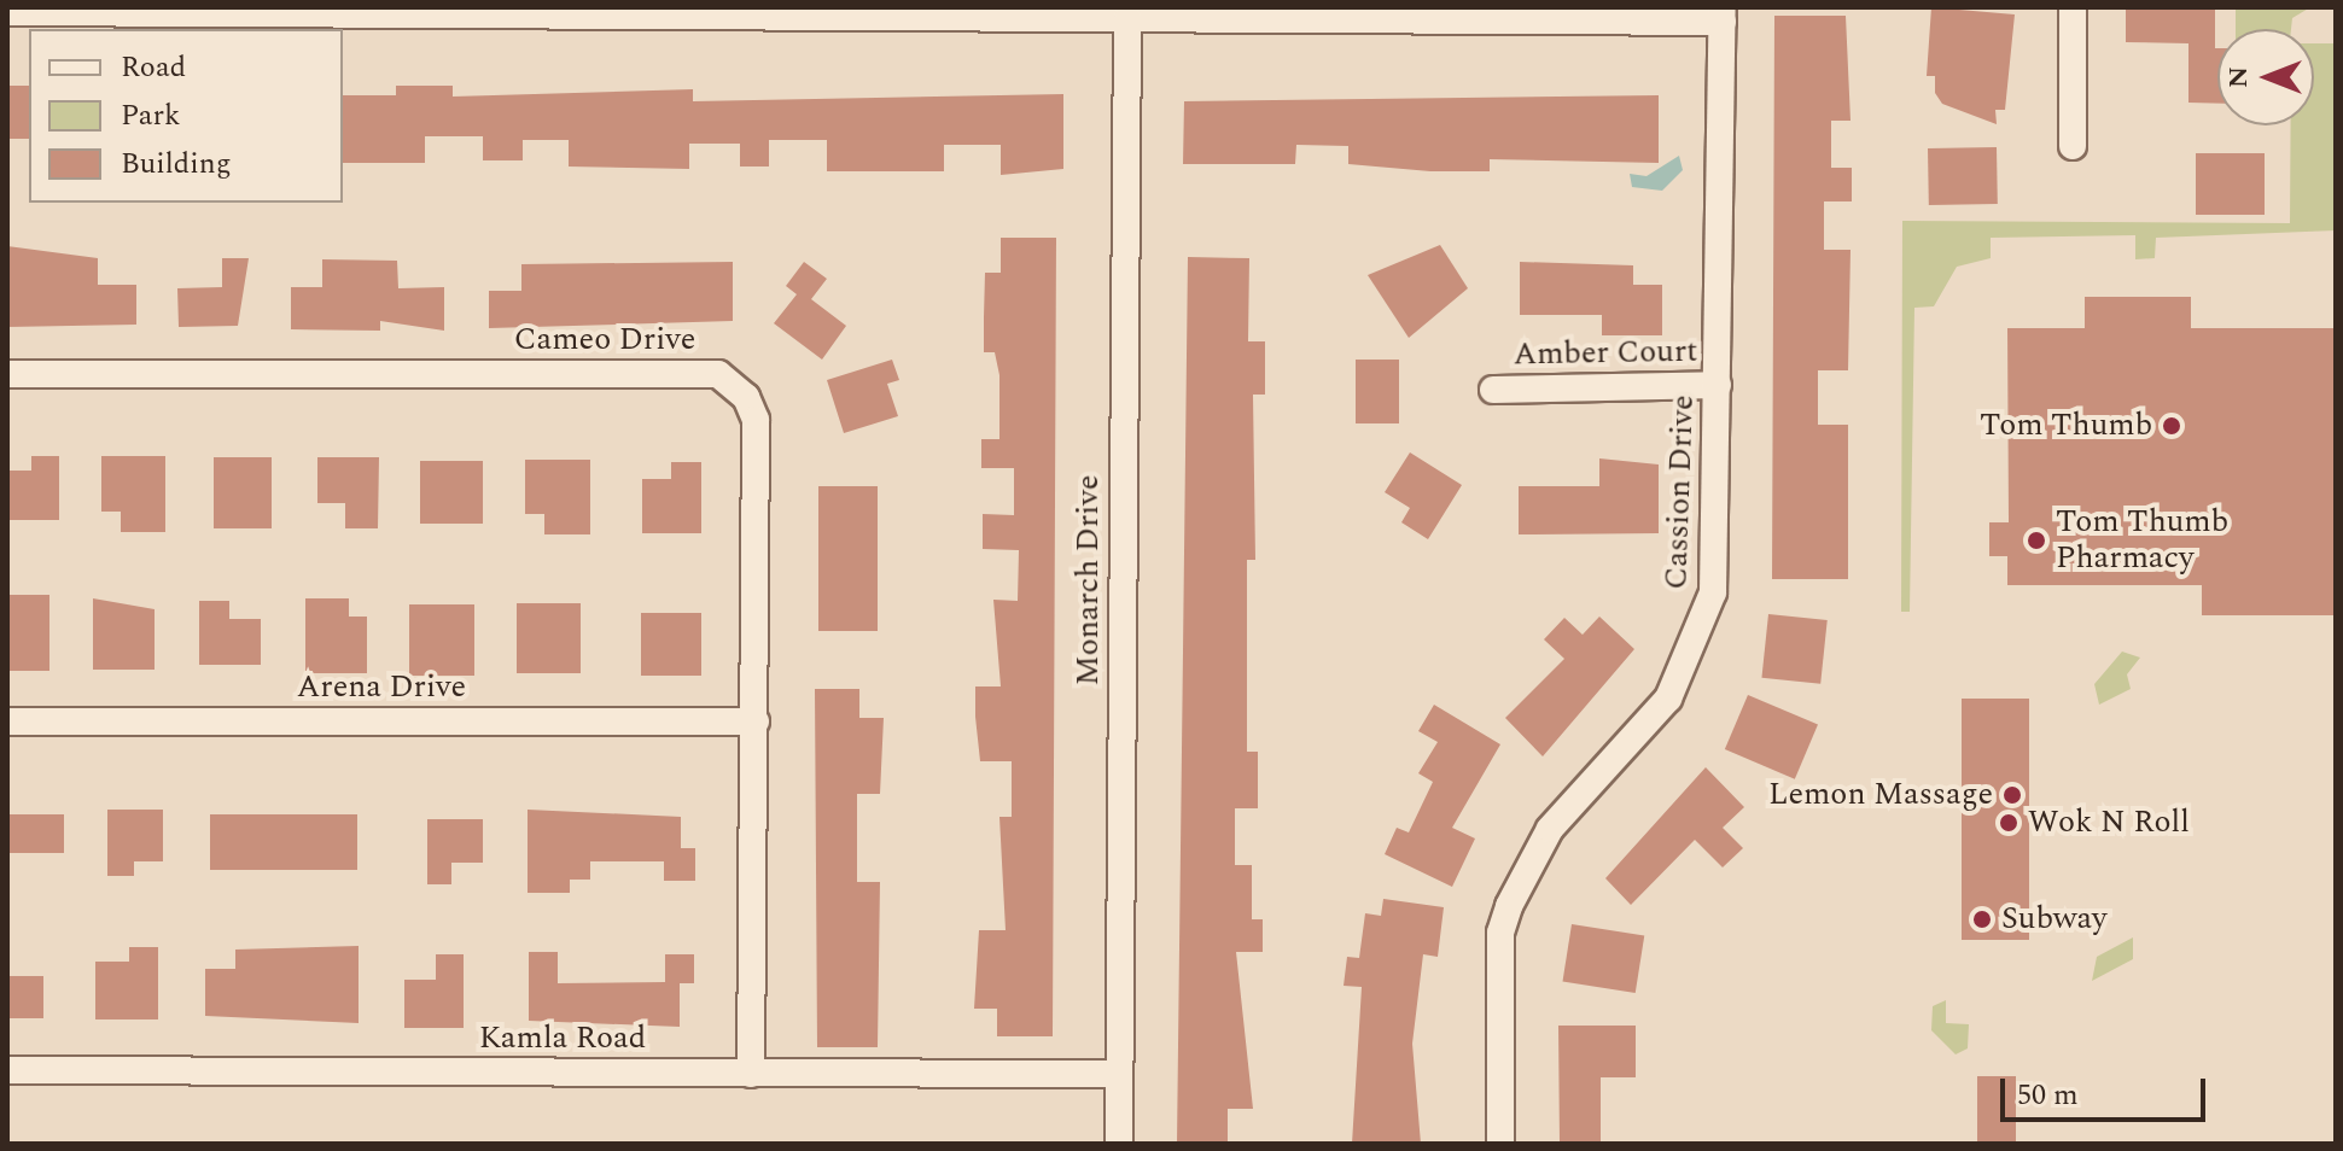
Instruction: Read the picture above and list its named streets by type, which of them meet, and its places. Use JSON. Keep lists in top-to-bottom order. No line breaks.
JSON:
{"streets":{"street":["Cameo Drive","Amber Court","Cassion Drive","Monarch Drive","Arena Drive","Kamla Road"]},"crossings":[["Cameo Drive","Arena Drive"],["Cameo Drive","Kamla Road"],["Amber Court","Cassion Drive"],["Monarch Drive","Kamla Road"]],"places":["Tom Thumb","Tom Thumb Pharmacy","Lemon Massage","Wok N Roll","Subway"],"legend":["Road","Park","Building"],"scale_bar":"50 m","north":"left"}
